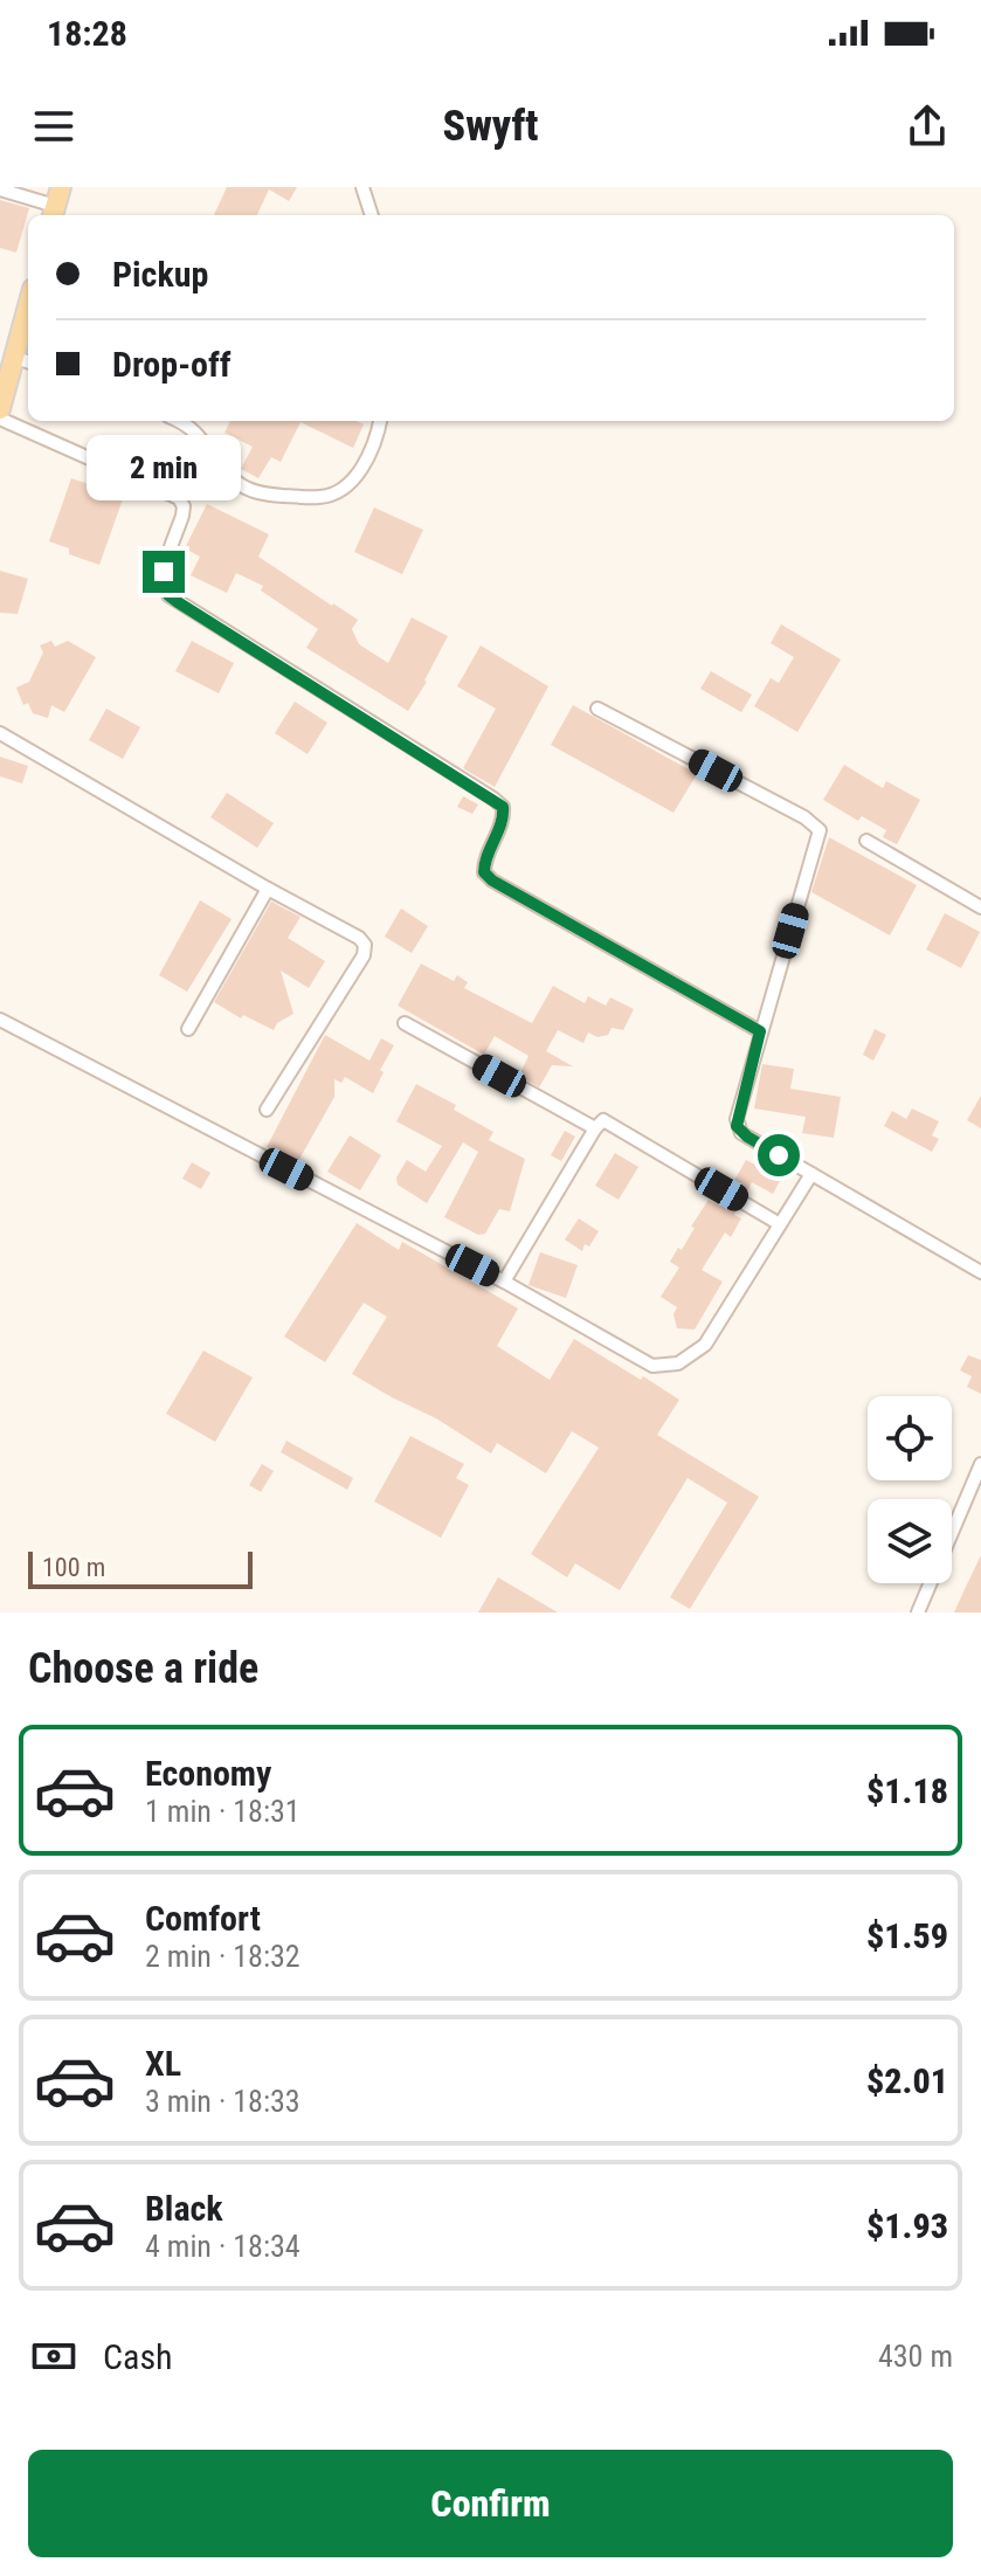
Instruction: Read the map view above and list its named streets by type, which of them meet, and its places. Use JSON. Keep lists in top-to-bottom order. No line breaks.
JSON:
{"scale_bar":"100 m","page":{"status":"18:28","header":"Swyft","banner":["Pickup","Drop-off"],"bubble":"2 min","scale":"100 m","heading":"Choose a ride","list":[{"name":"Economy","note":"1 min · 18:31","value":"$1.18"},{"name":"Comfort","note":"2 min · 18:32","value":"$1.59"},{"name":"XL","note":"3 min · 18:33","value":"$2.01"},{"name":"Black","note":"4 min · 18:34","value":"$1.93"}],"pay":["Cash","430 m"],"buttons":"Confirm"}}
